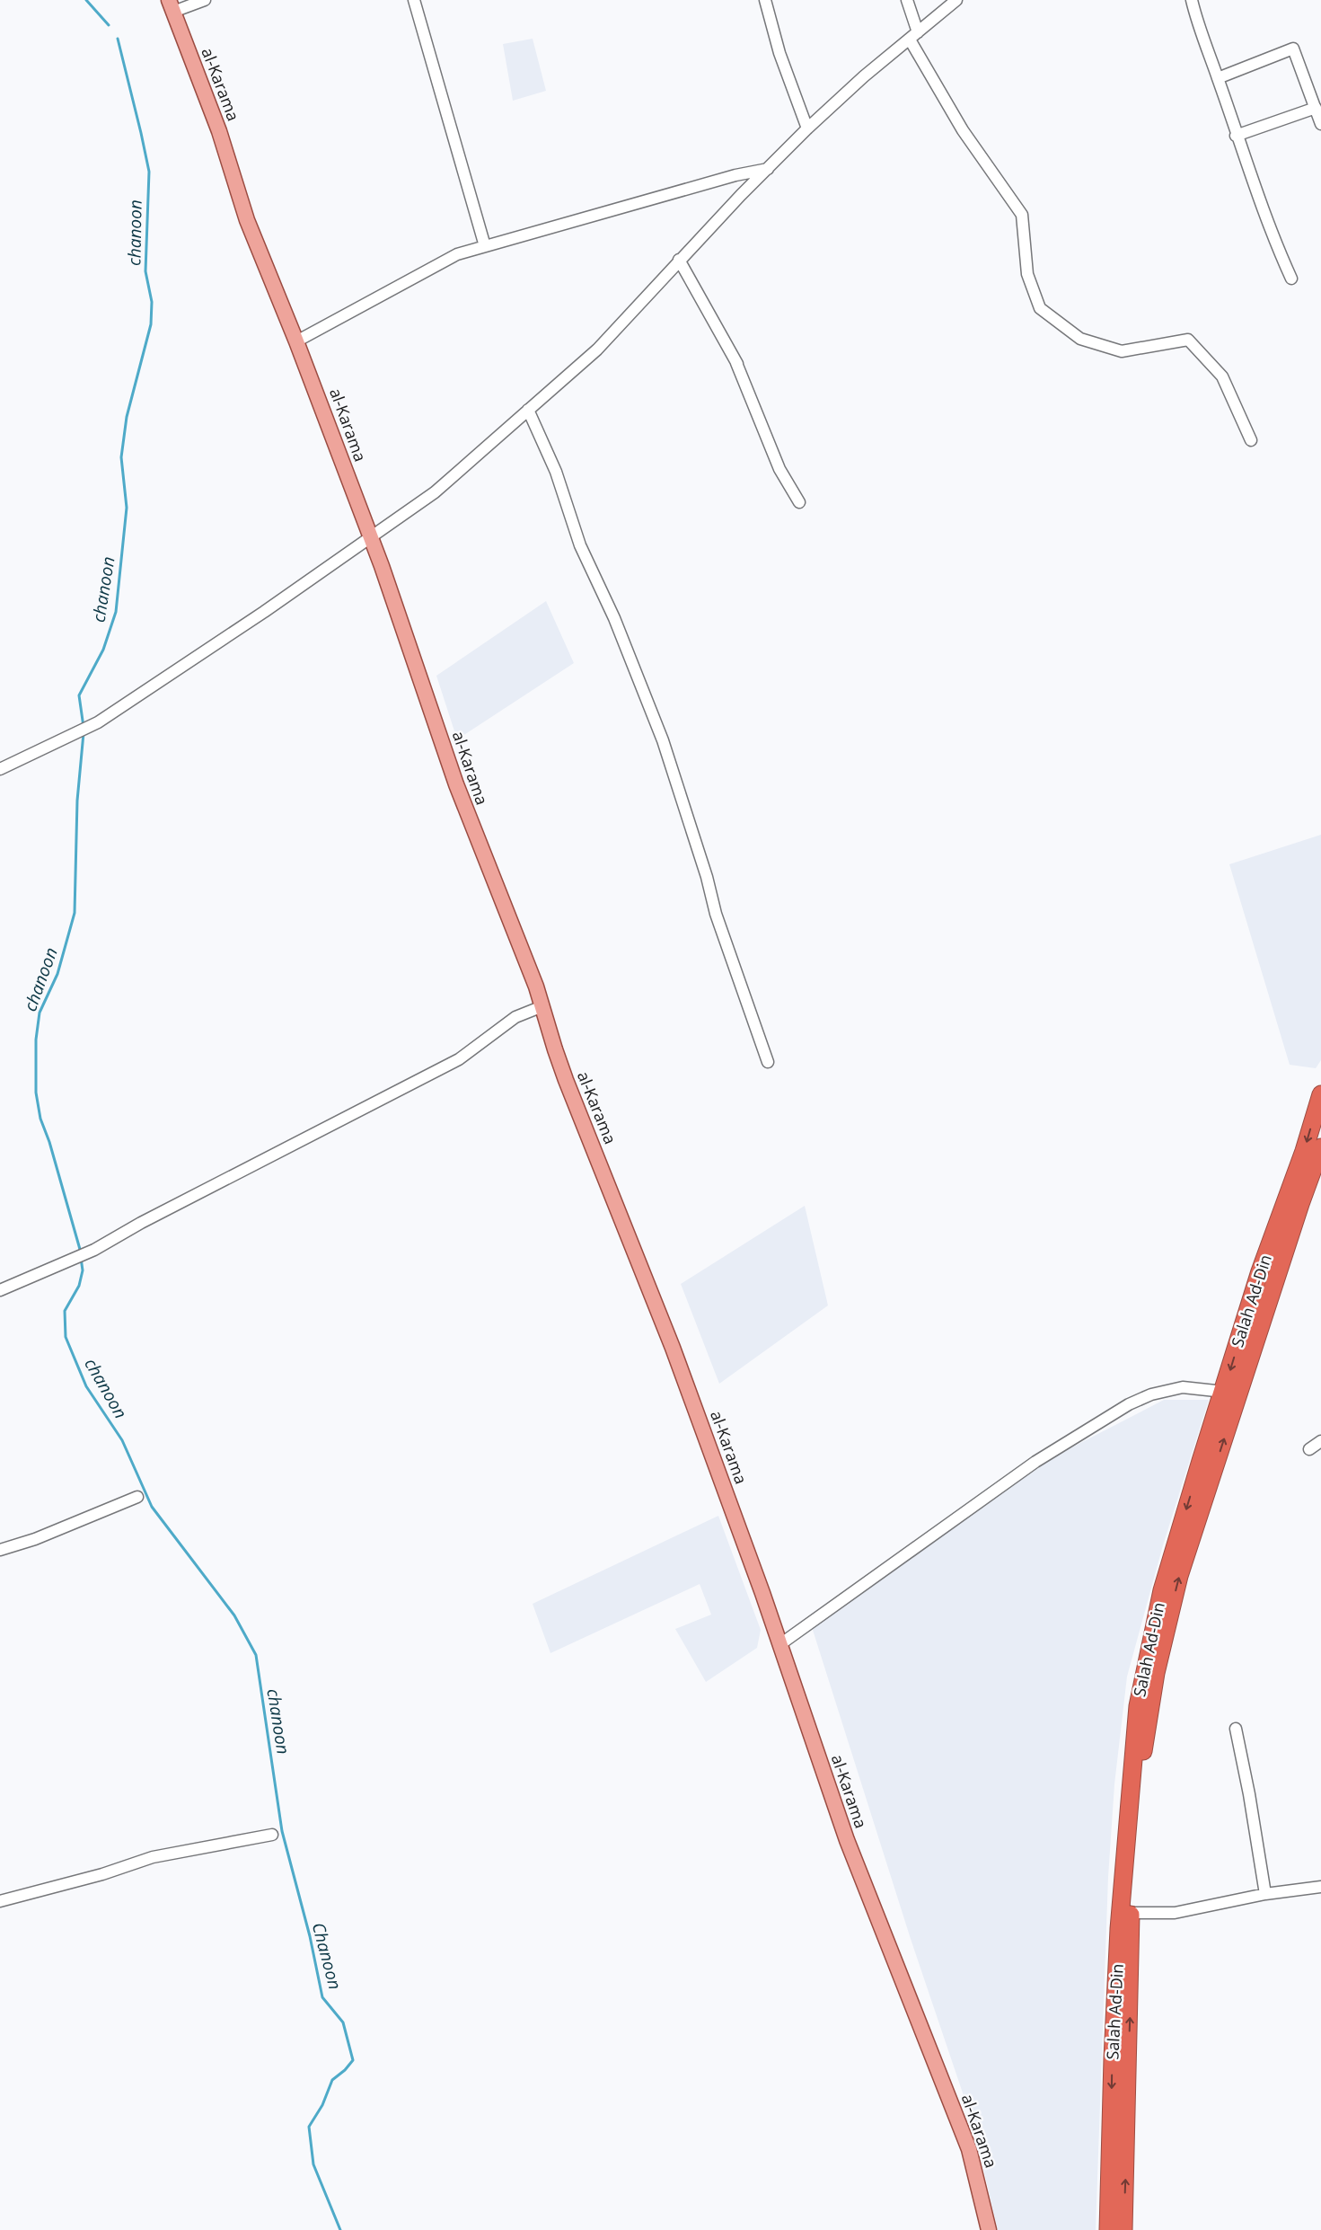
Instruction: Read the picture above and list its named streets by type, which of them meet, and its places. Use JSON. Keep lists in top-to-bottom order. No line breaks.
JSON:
{"streets":{"highway":["Salah Ad-Din"],"main road":["al-Karama"]},"water":["chanoon","Chanoon"]}
